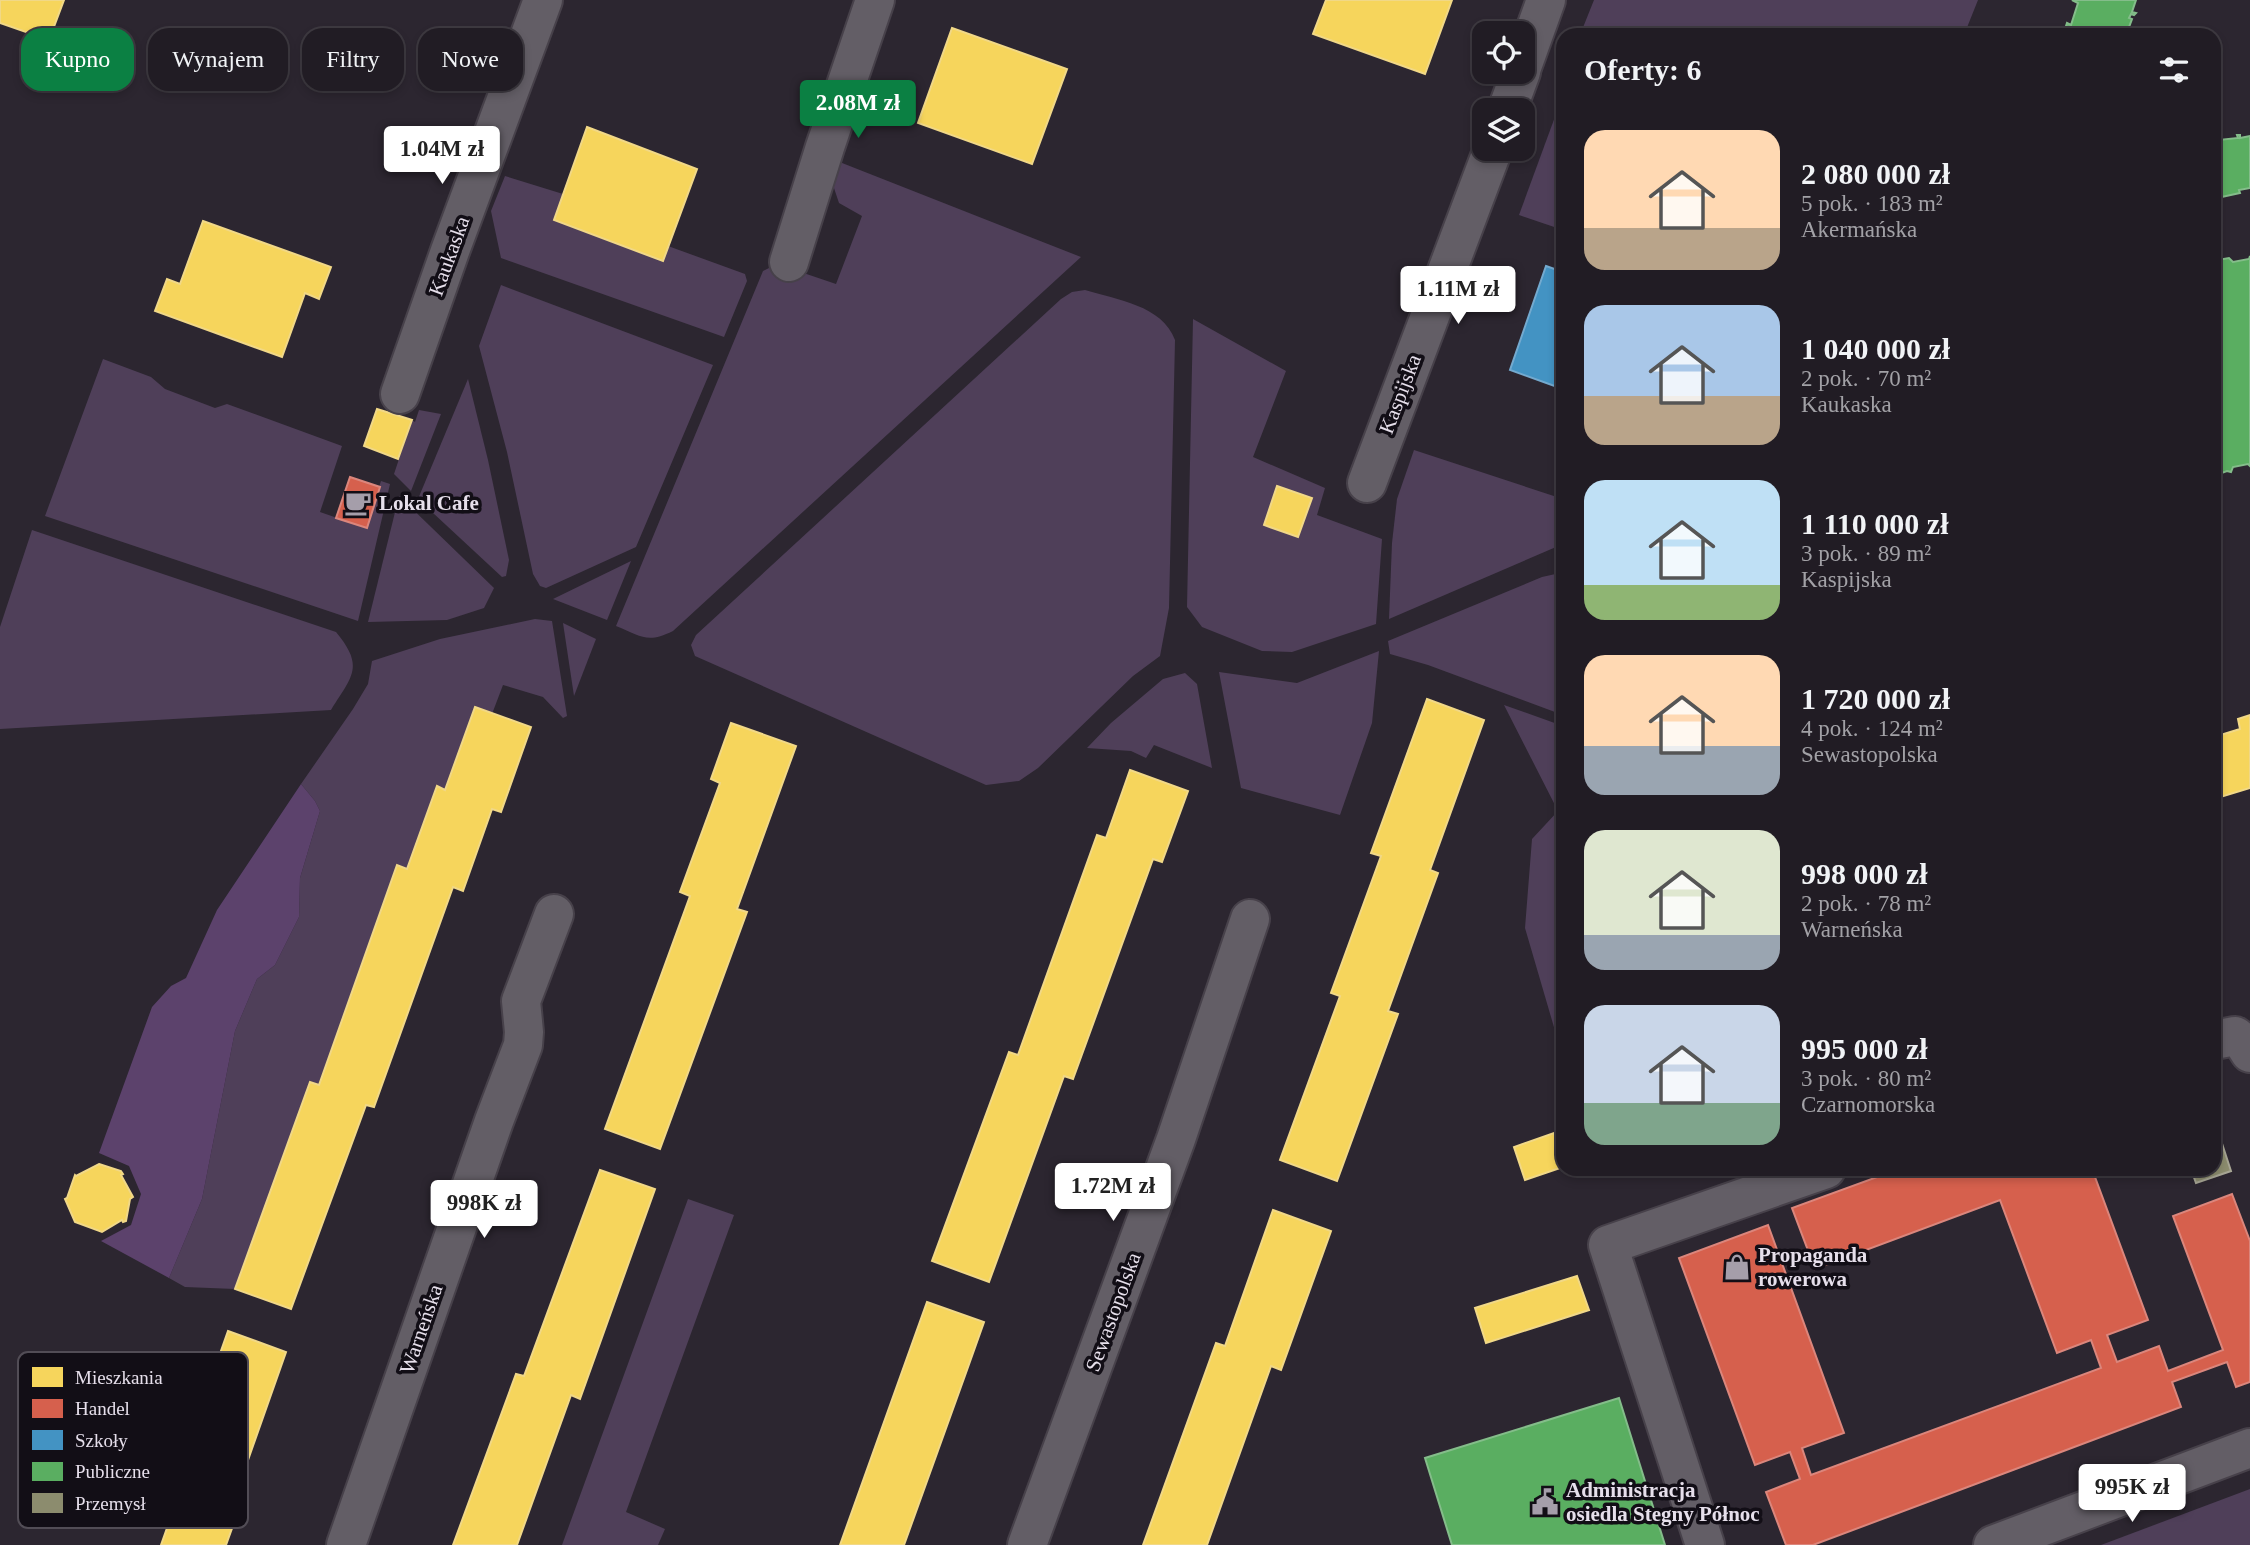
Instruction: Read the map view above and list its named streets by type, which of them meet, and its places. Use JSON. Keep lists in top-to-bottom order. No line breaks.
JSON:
{"streets":{"street":["Kaukaska","Kaspijska","Sewastopolska","Warneńska"]},"places":{"cafe":["Lokal Cafe"],"shop":["Propaganda rowerowa"],"public building":["Administracja osiedla Stegny Północ"]},"legend":["Mieszkania","Handel","Szkoły","Publiczne","Przemysł"],"page":{"chip":["Kupno","Wynajem","Filtry","Nowe"],"heading":"Oferty: 6","price":["2.08M zł","1.04M zł","1.11M zł","1.72M zł","998K zł","995K zł"],"list":[{"name":"2 080 000 zł","note":"5 pok. · 183 m² · Akermańska"},{"name":"1 040 000 zł","note":"2 pok. · 70 m² · Kaukaska"},{"name":"1 110 000 zł","note":"3 pok. · 89 m² · Kaspijska"},{"name":"1 720 000 zł","note":"4 pok. · 124 m² · Sewastopolska"},{"name":"998 000 zł","note":"2 pok. · 78 m² · Warneńska"},{"name":"995 000 zł","note":"3 pok. · 80 m² · Czarnomorska"}]}}
